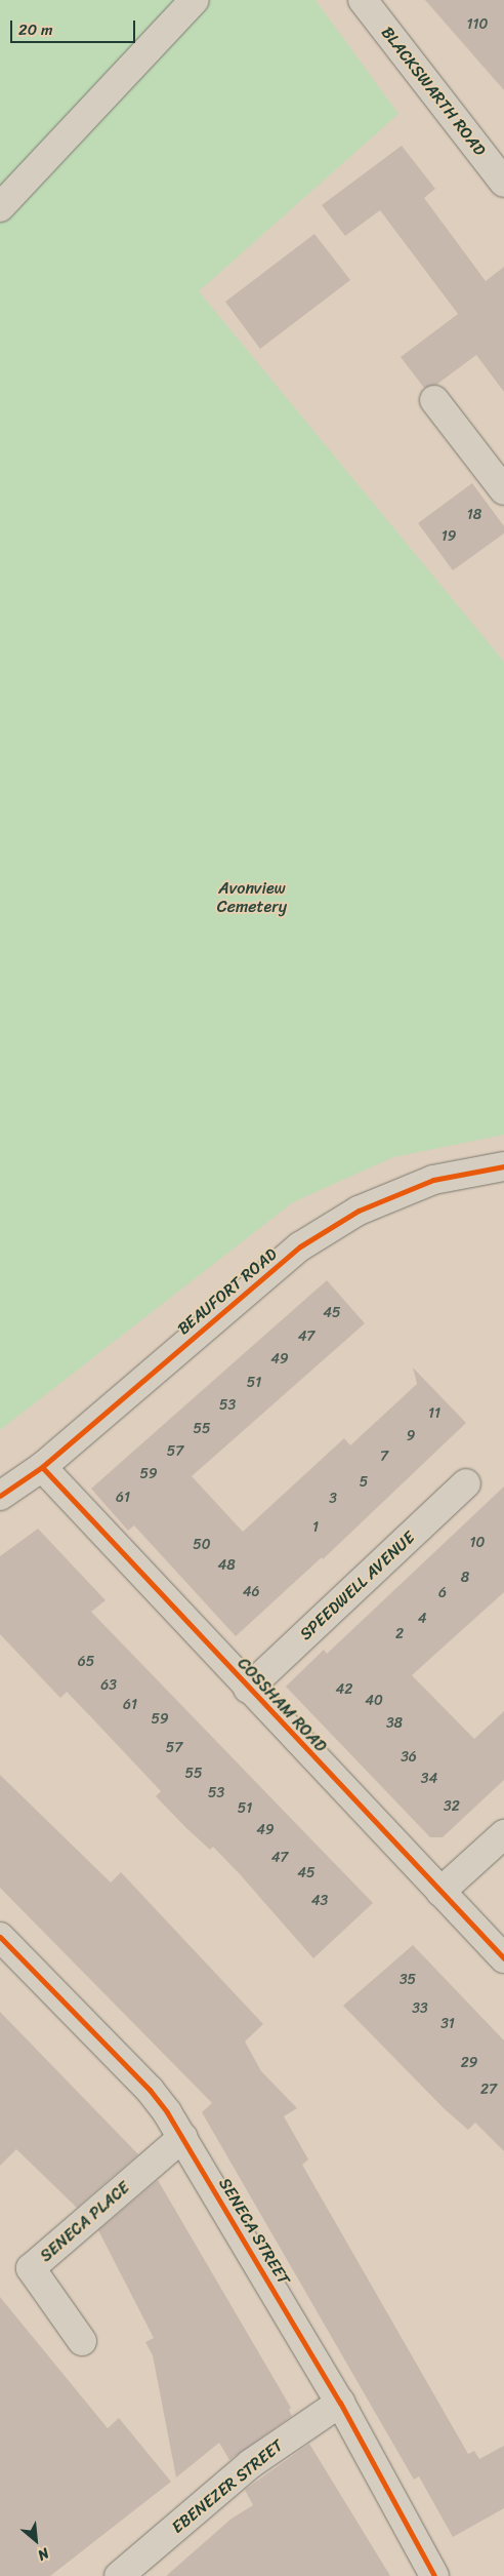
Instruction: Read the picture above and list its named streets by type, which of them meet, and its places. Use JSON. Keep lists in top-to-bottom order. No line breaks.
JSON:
{"streets":{"street":["BLACKSWARTH ROAD","BEAUFORT ROAD","SPEEDWELL AVENUE","COSSHAM ROAD","SENECA PLACE","SENECA STREET","EBENEZER STREET"]},"crossings":[["BEAUFORT ROAD","COSSHAM ROAD"],["SPEEDWELL AVENUE","COSSHAM ROAD"],["SENECA PLACE","SENECA STREET"],["SENECA STREET","EBENEZER STREET"]],"parks":["Avonview Cemetery"],"house_numbers":["110","18","19","45","47","49","51","53","11","55","9","57","7","59","5","61","3","1","10","50","48","8","46","6","4","2","65","63","42","40","61","59","38","57","36","55","34","53","32","51","49","47","45","43","35","33","31","29","27"],"scale_bar":"20 m","north":"bottom right"}
